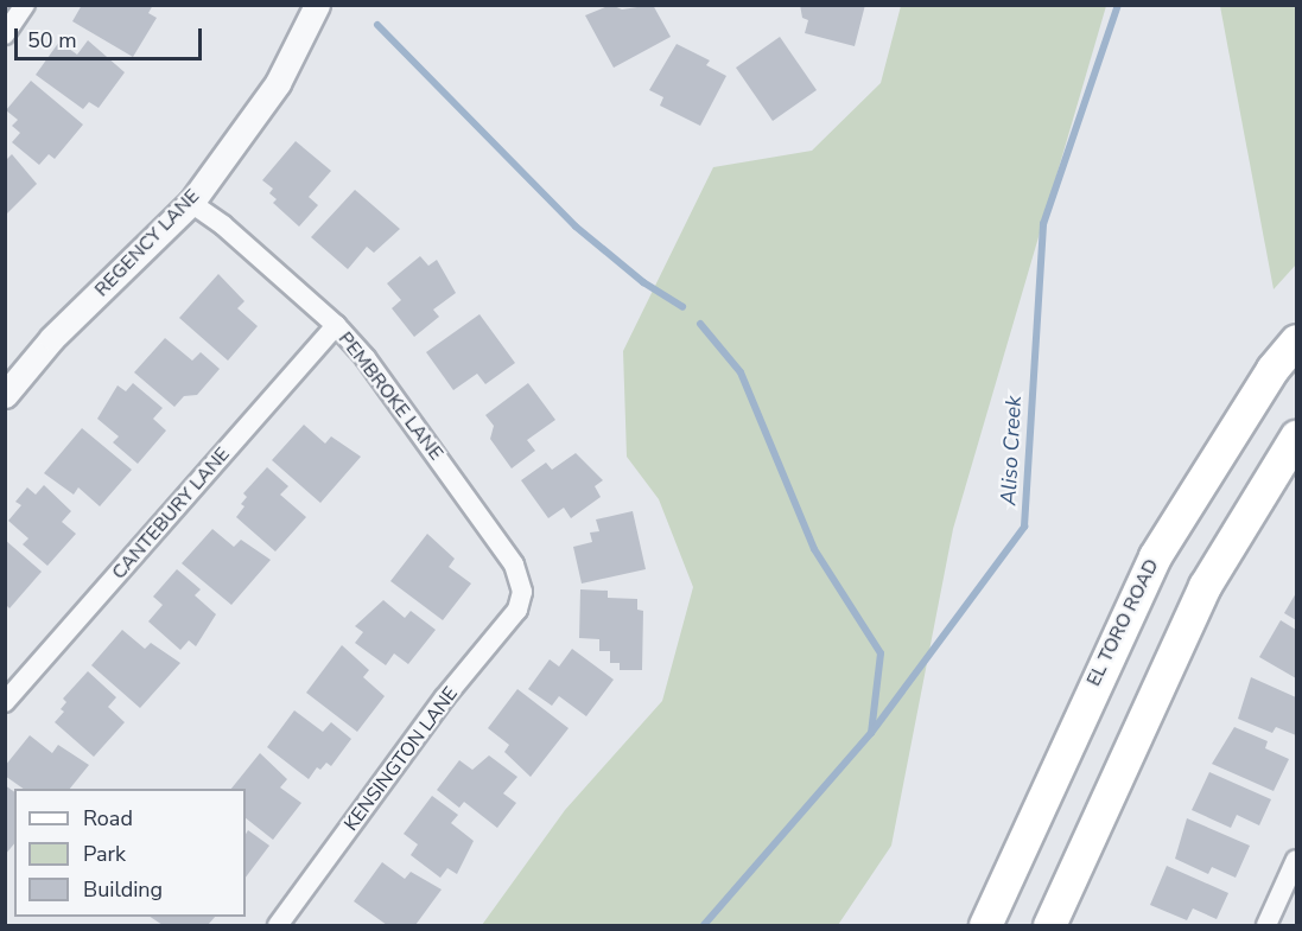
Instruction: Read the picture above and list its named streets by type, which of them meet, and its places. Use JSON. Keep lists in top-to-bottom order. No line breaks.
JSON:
{"streets":{"main road":["EL TORO ROAD"],"street":["REGENCY LANE","PEMBROKE LANE","CANTEBURY LANE","KENSINGTON LANE"]},"crossings":[["REGENCY LANE","PEMBROKE LANE"],["PEMBROKE LANE","CANTEBURY LANE"],["PEMBROKE LANE","KENSINGTON LANE"]],"water":["Aliso Creek"],"legend":["Road","Park","Building"],"scale_bar":"50 m"}
